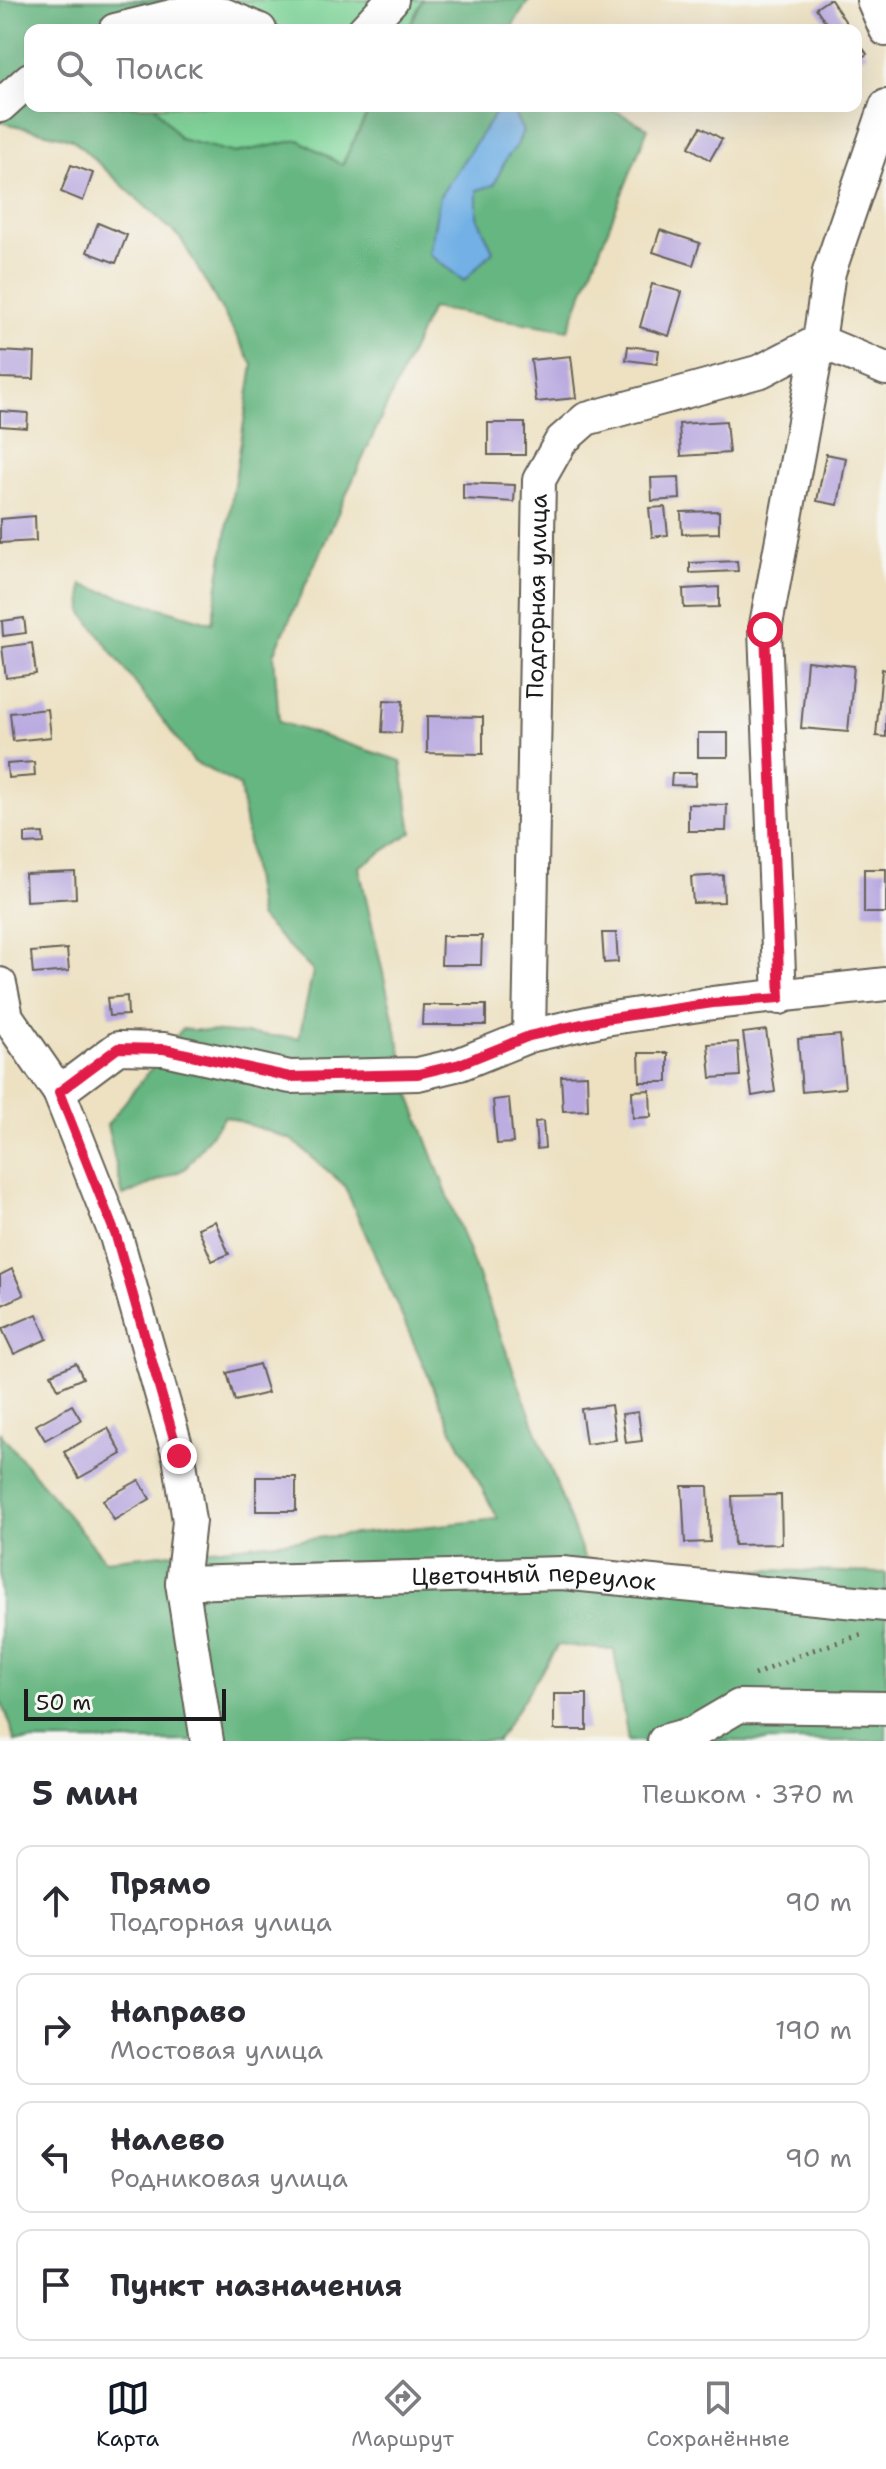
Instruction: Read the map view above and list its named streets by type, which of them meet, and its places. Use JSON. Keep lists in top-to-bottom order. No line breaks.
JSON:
{"streets":{"street":["Подгорная улица","Цветочный переулок"]},"scale_bar":"50 m","page":{"search":"Поиск","scale":"50 m","heading":["5 мин","Пешком · 370 m"],"list":[["Прямо","Подгорная улица","90 m"],["Направо","Мостовая улица","190 m"],["Налево","Родниковая улица","90 m"],"Пункт назначения"],"nav":["Карта","Маршрут","Сохранённые"]}}
